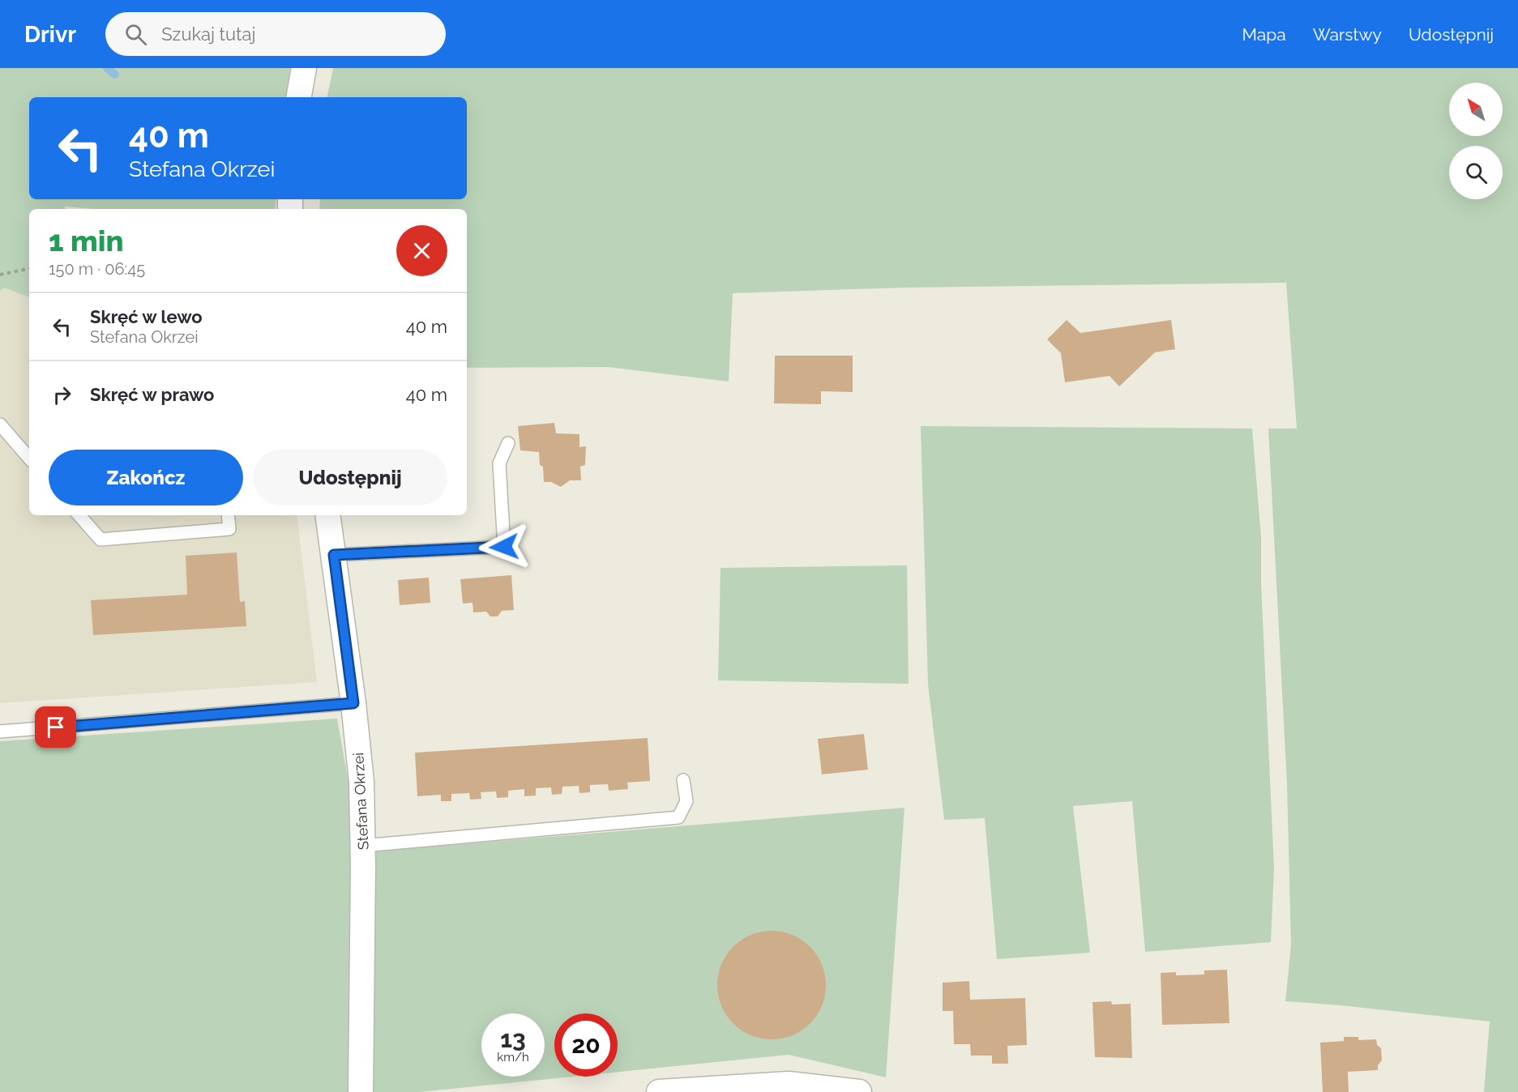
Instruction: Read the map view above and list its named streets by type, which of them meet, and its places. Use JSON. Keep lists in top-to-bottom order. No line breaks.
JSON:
{"streets":{"street":["Stefana Okrzei"]},"north":"top left","page":{"header":"Drivr","search":"Szukaj tutaj","nav":["Mapa","Warstwy","Udostępnij"],"turn":["40 m","Stefana Okrzei"],"heading":["1 min","150 m · 06:45"],"list":[{"name":"Skręć w lewo","note":"Stefana Okrzei","value":"40 m"},{"name":"Skręć w prawo","value":"40 m"}],"buttons":["Zakończ","Udostępnij"],"speed":"13 km/h","limit":"20"}}
